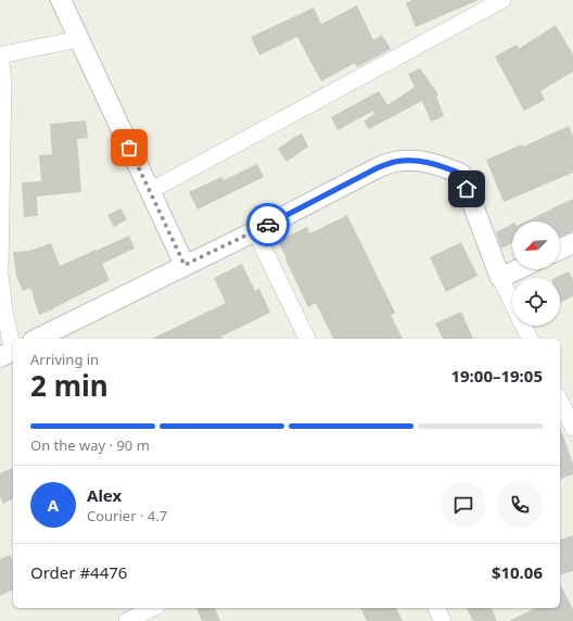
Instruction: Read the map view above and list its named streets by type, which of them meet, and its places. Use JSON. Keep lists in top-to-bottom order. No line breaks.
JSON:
{"north":"bottom left","page":{"heading":["2 min","Arriving in","19:00–19:05"],"panel":["Alex","Courier · 4.7","Order #4476","$10.06"],"bar":"On the way · 90 m","round":"A"}}
